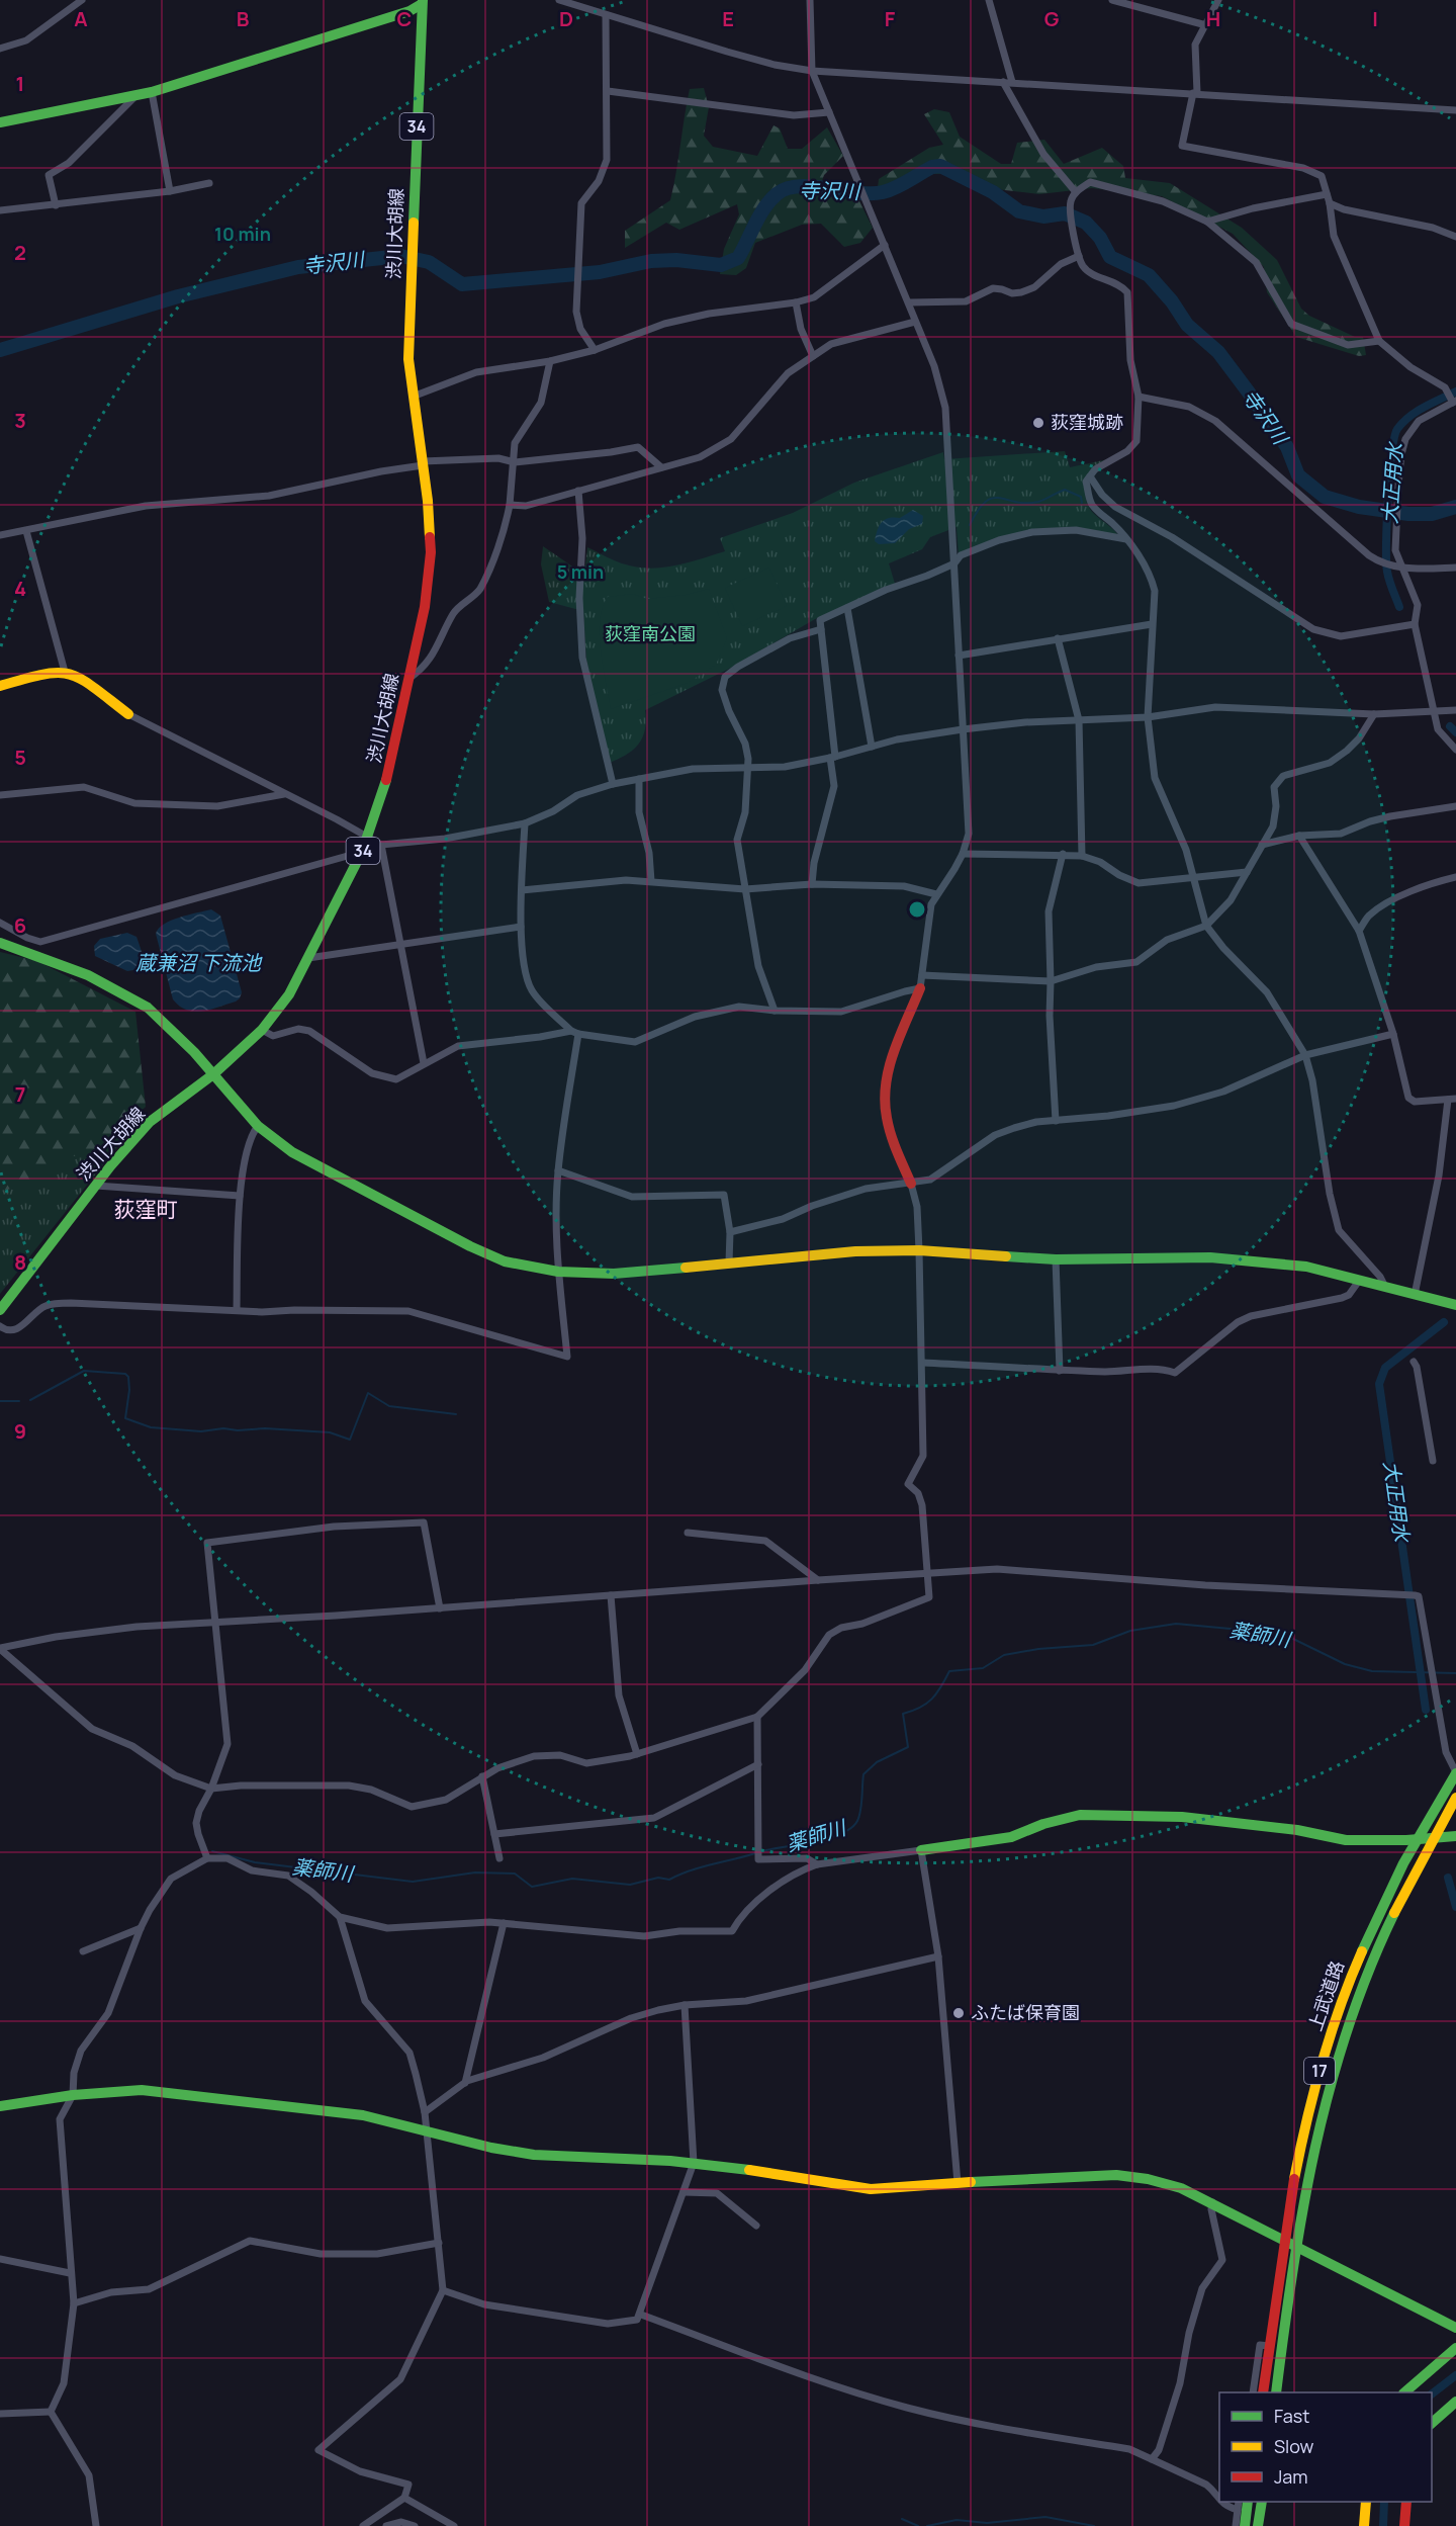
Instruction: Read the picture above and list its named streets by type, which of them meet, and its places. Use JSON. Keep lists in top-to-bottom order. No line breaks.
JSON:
{"streets":{"main road":["34","渋川大胡線","上武道路","17"]},"districts":["荻窪町"],"water":["寺沢川","大正用水","蔵兼沼 下流池","薬師川"],"parks":["荻窪南公園"],"places":["荻窪城跡","ふたば保育園"],"legend":["Fast","Slow","Jam"],"grid":{"columns":["A","B","C","D","E","F","G","H","I"],"rows":["1","2","3","4","5","6","7","8","9"]},"rings":["10 min","5 min"]}
